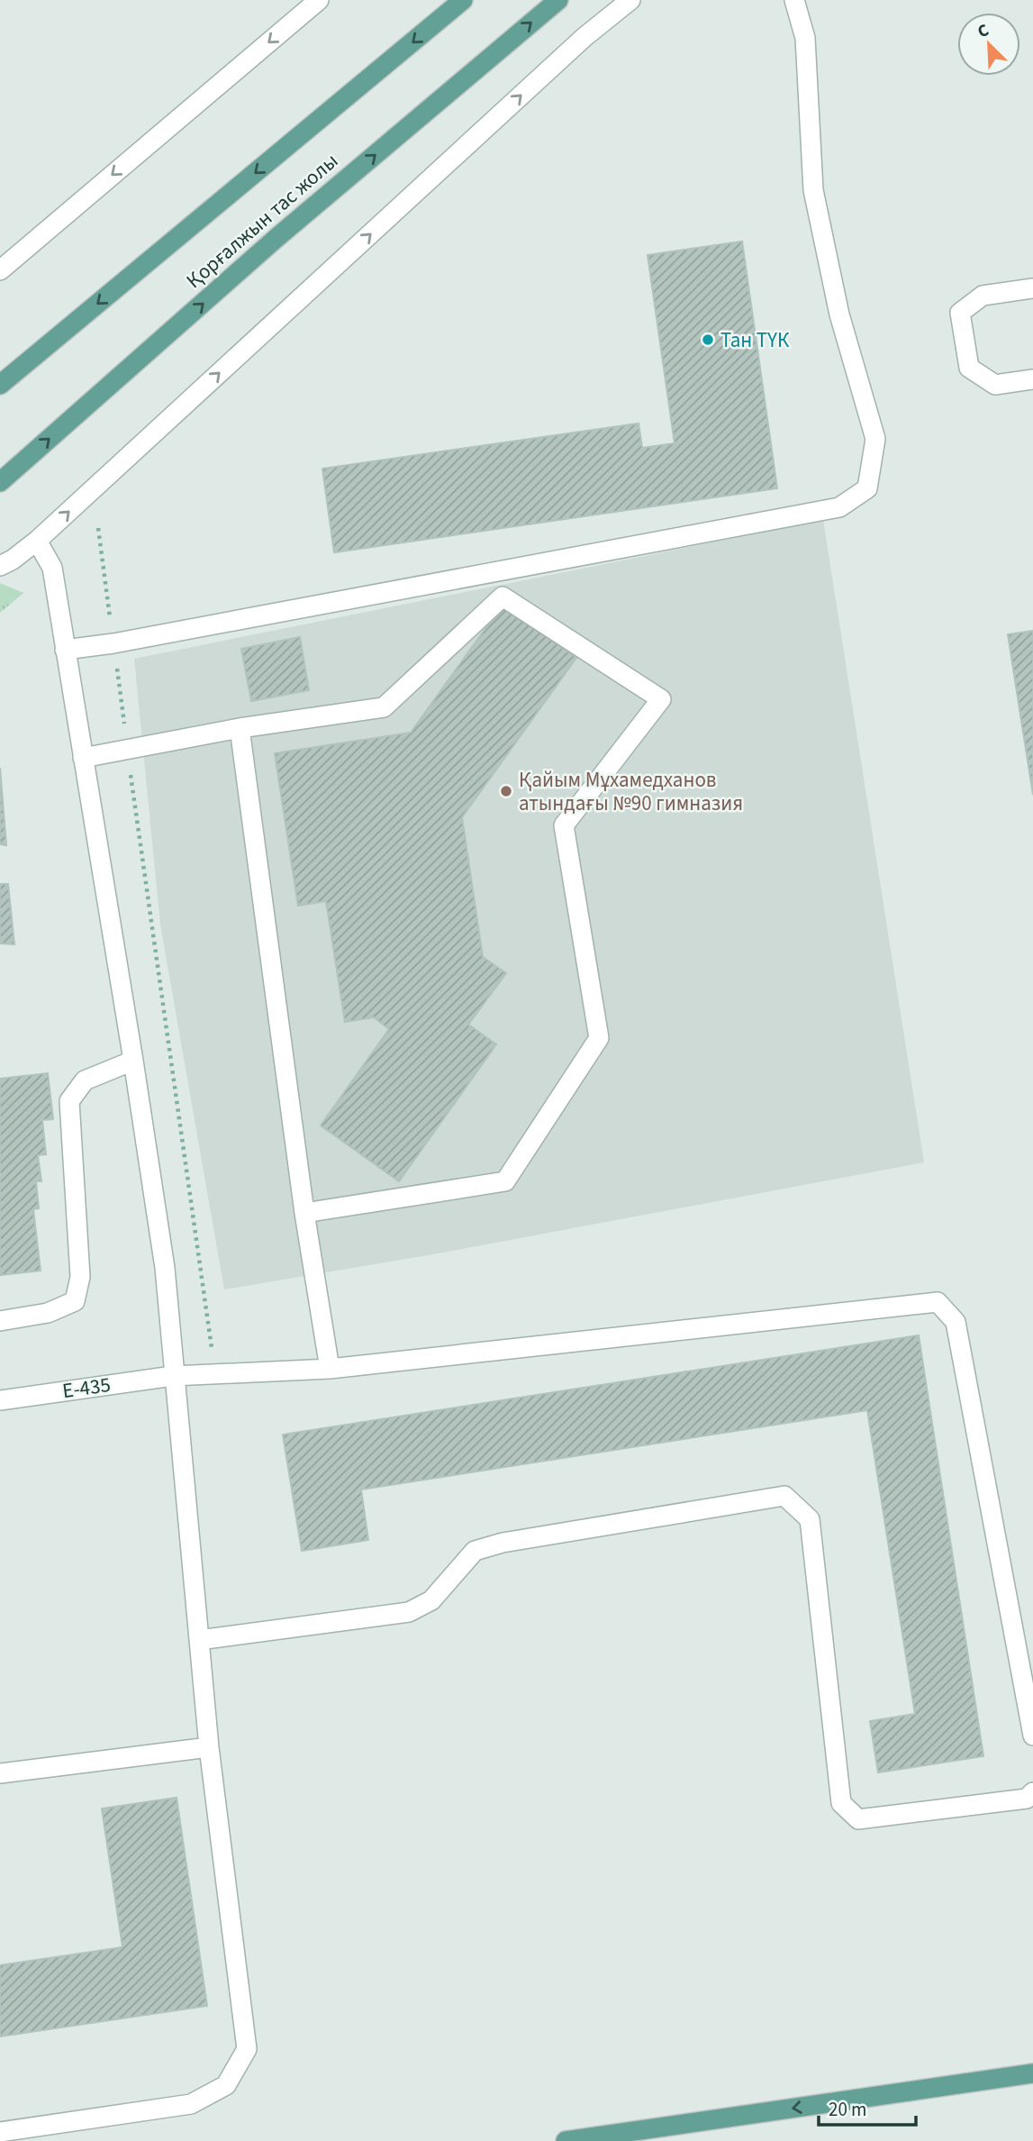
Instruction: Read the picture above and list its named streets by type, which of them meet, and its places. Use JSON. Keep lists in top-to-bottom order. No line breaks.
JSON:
{"streets":{"main road":["Қорғалжын тас жолы"],"street":["Е-435"]},"places":["Тан ТҮК","Қайым Мұхамедханов атындағы №90 гимназия"],"scale_bar":"20 m","north":"top left"}
